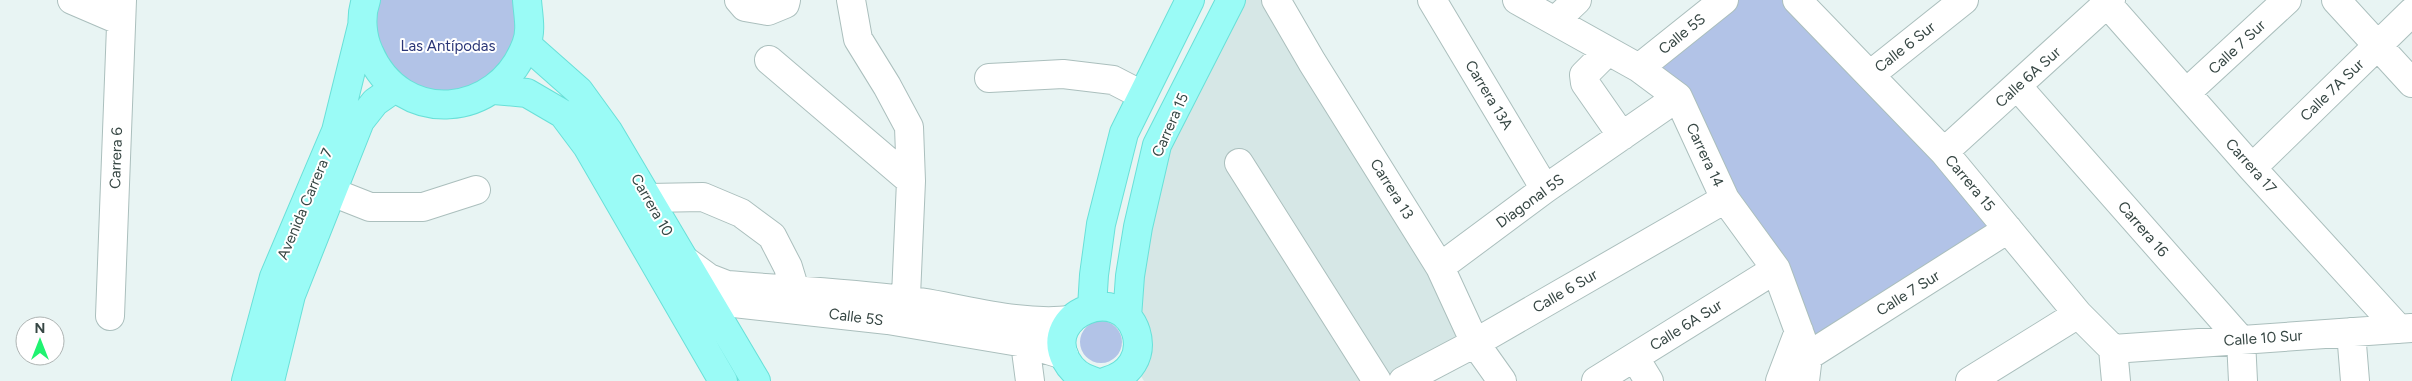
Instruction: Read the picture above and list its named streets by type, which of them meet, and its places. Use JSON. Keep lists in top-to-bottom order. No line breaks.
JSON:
{"streets":{"main road":["Carrera 15","Avenida Carrera 7","Carrera 10"],"street":["Calle 5S","Calle 6 Sur","Calle 7 Sur","Calle 6A Sur","Calle 7A Sur","Carrera 13A","Carrera 14","Carrera 6","Carrera 17","Carrera 13","Diagonal 5S","Carrera 16","Calle 10 Sur"]},"crossings":[["Calle 5S","Carrera 14"],["Calle 5S","Carrera 10"],["Calle 6 Sur","Carrera 15"],["Calle 6 Sur","Carrera 14"],["Calle 6 Sur","Carrera 13"],["Calle 7 Sur","Carrera 15"],["Calle 7 Sur","Carrera 14"],["Calle 7 Sur","Carrera 17"],["Calle 6A Sur","Carrera 15"],["Calle 6A Sur","Carrera 14"],["Calle 6A Sur","Carrera 17"],["Calle 6A Sur","Carrera 16"],["Calle 7A Sur","Carrera 17"],["Carrera 13A","Diagonal 5S"],["Carrera 15","Calle 10 Sur"],["Carrera 14","Diagonal 5S"],["Carrera 17","Calle 10 Sur"],["Carrera 13","Diagonal 5S"],["Carrera 16","Calle 10 Sur"]],"parks":["Las Antípodas"],"north":"top"}
